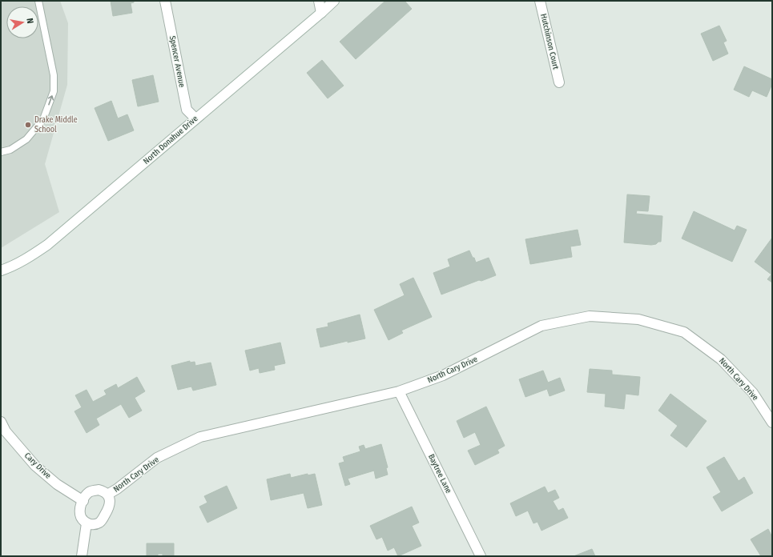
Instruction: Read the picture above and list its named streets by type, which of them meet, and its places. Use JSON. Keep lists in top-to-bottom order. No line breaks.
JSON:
{"streets":{"street":["Hutchinson Court","Spencer Avenue","North Donahue Drive","North Cary Drive","Cary Drive","Baytree Lane"]},"crossings":[["Spencer Avenue","North Donahue Drive"],["North Cary Drive","Cary Drive"],["North Cary Drive","Baytree Lane"]],"places":["Drake Middle School"],"north":"right"}
